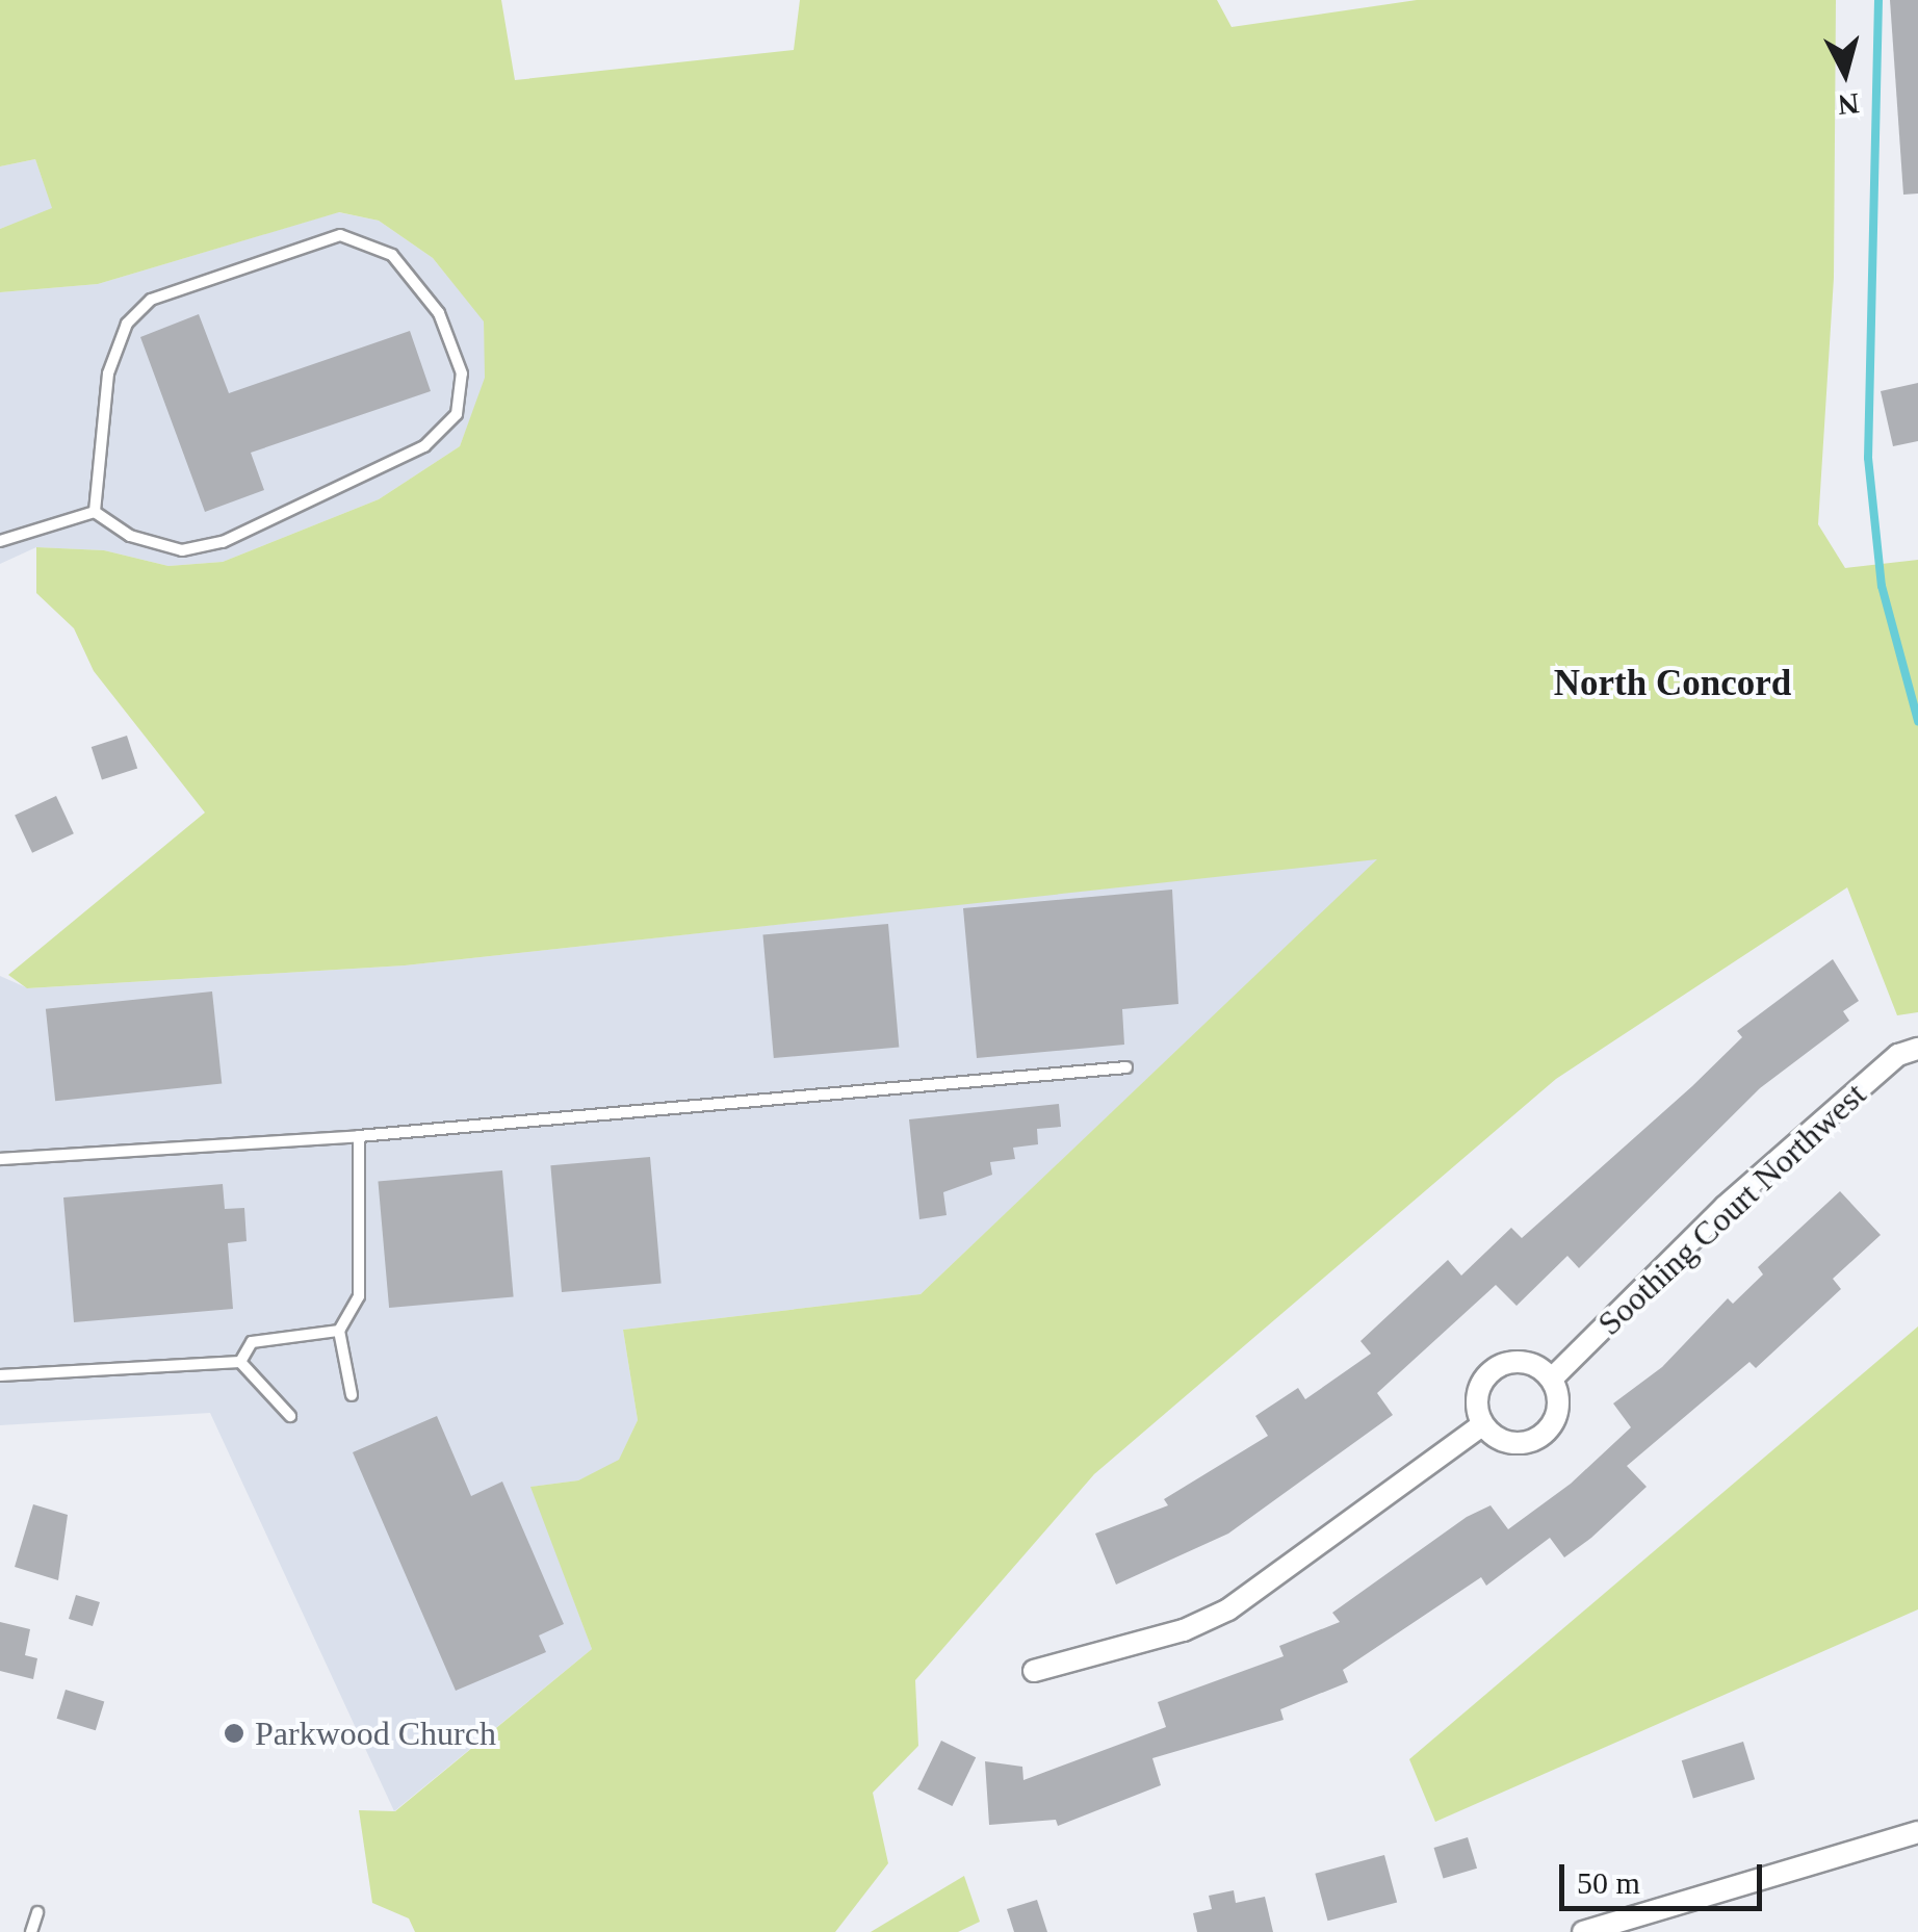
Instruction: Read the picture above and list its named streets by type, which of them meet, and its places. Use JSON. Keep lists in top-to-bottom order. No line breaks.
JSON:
{"streets":{"street":["Soothing Court Northwest"]},"districts":["North Concord"],"places":["Parkwood Church"],"scale_bar":"50 m","north":"bottom"}
